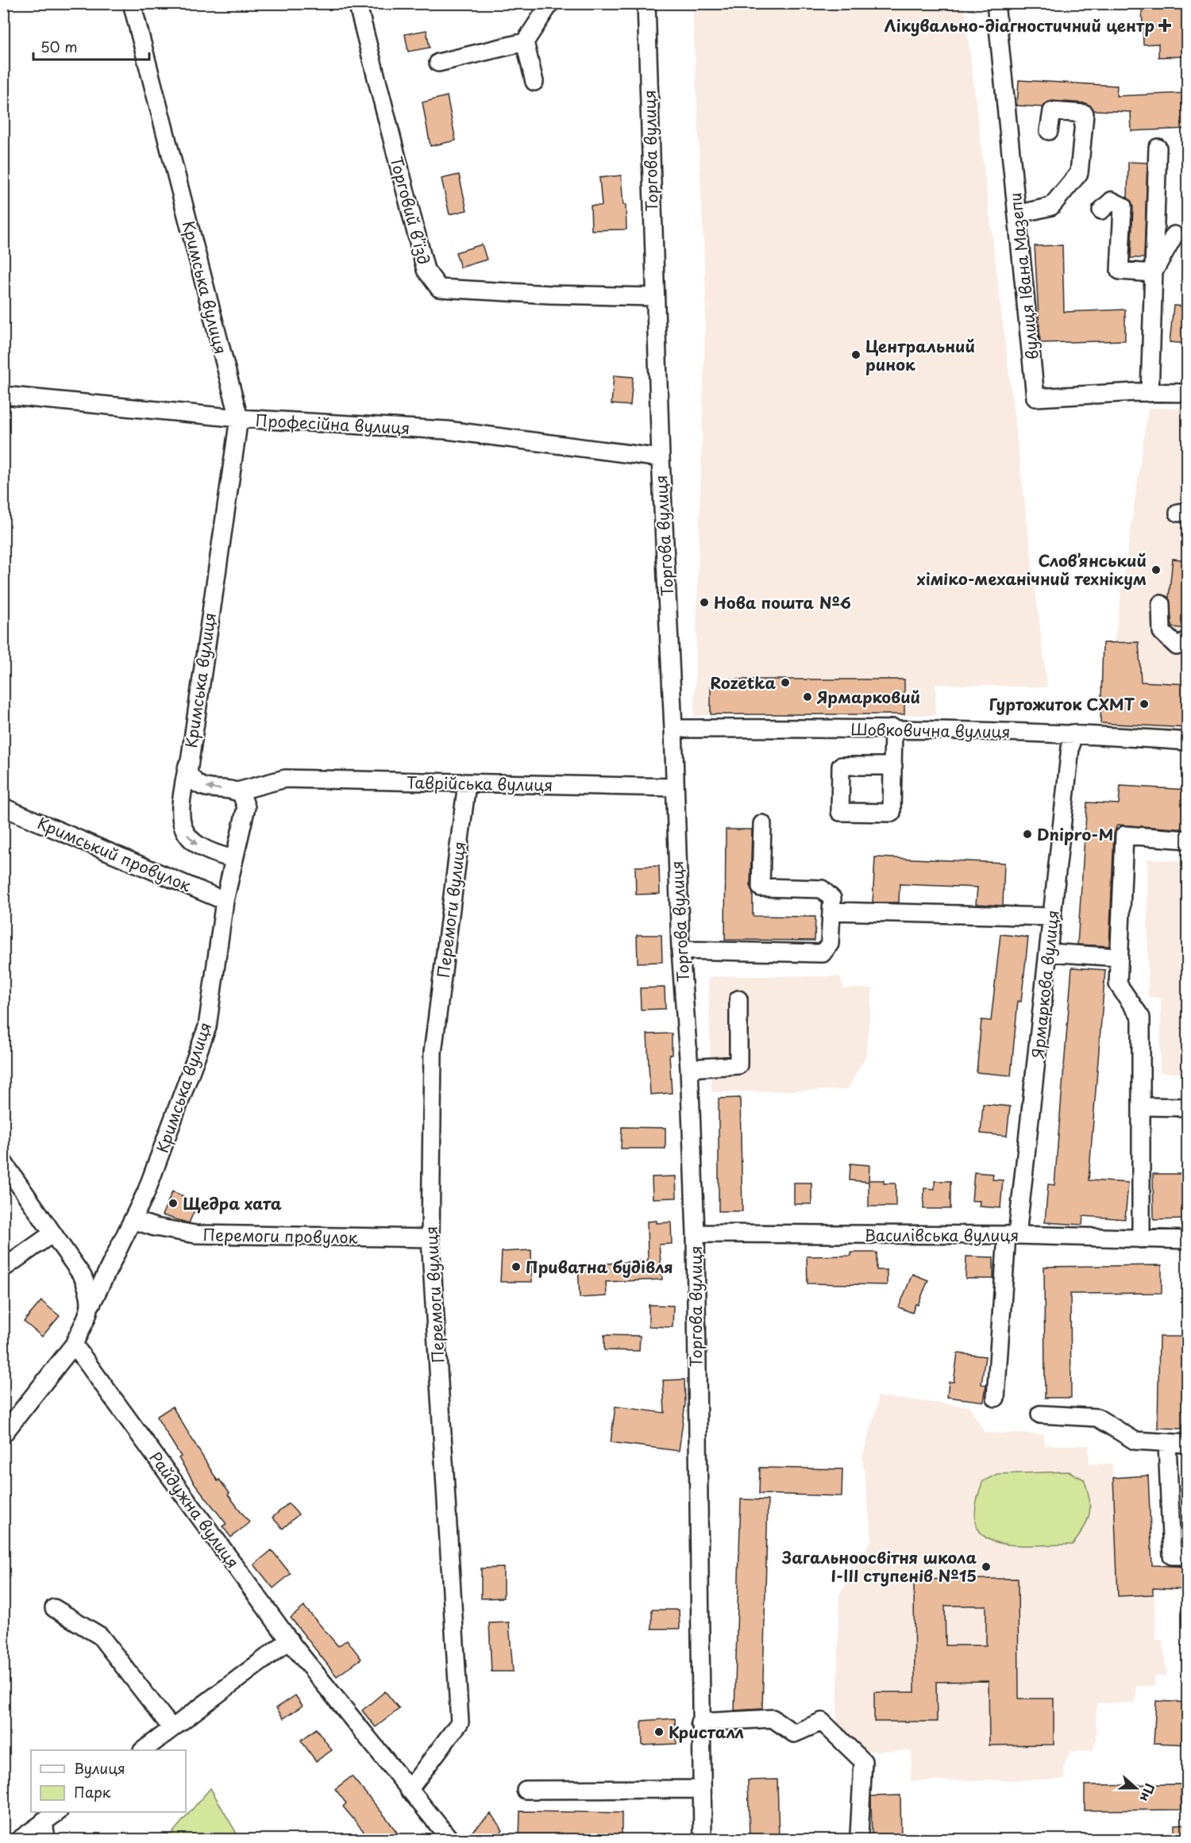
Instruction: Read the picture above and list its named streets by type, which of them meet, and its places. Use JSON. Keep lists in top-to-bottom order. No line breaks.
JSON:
{"streets":{"street":["Торгова вулиця","Торговий в’їзд","вулиця Івана Мазепи","Кримська вулиця","Професійна вулиця","Шовковична вулиця","Таврійська вулиця","Кримський провулок","Перемоги вулиця","Ярмаркова вулиця","Василівська вулиця","Перемоги провулок","Райдужна вулиця"]},"crossings":[["Торгова вулиця","Торговий в’їзд"],["Торгова вулиця","Професійна вулиця"],["Торгова вулиця","Шовковична вулиця"],["Торгова вулиця","Таврійська вулиця"],["Торгова вулиця","Василівська вулиця"],["Кримська вулиця","Професійна вулиця"],["Кримська вулиця","Таврійська вулиця"],["Кримська вулиця","Кримський провулок"],["Кримська вулиця","Перемоги провулок"],["Шовковична вулиця","Ярмаркова вулиця"],["Таврійська вулиця","Перемоги вулиця"],["Перемоги вулиця","Перемоги провулок"],["Перемоги вулиця","Райдужна вулиця"],["Ярмаркова вулиця","Василівська вулиця"]],"places":{"health":["Лікувально-діагностичний центр"],"other":["Центральний ринок","Слов’янський хіміко-механічний технікум","Нова пошта №6","Rozetka","Ярмарковий","Гуртожиток СХМТ","Dnipro-M","Щедра хата","Приватна будівля","Загальноосвітня школа І-ІІІ ступенів №15","Кристалл"]},"legend":["Вулиця","Парк"],"scale_bar":"50 m","north":"right"}
